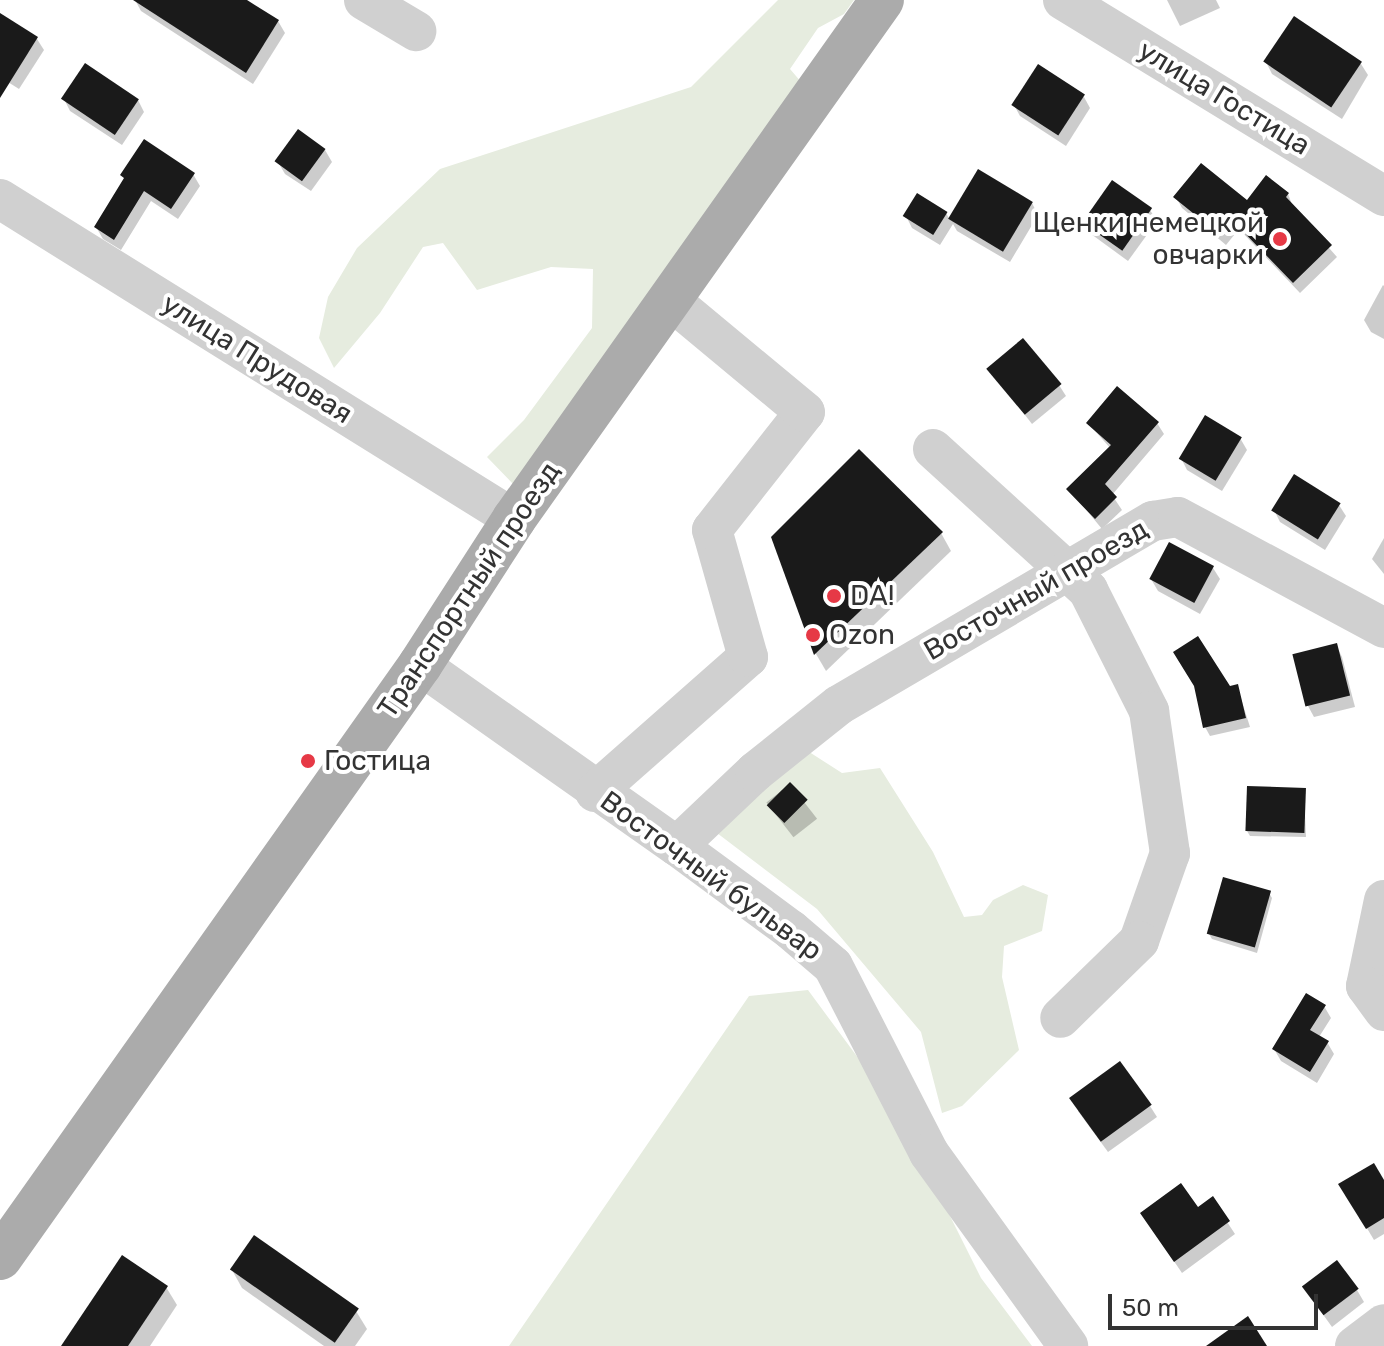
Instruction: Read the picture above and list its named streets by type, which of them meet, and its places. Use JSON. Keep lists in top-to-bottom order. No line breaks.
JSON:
{"streets":{"main road":["Транспортный проезд"],"street":["улица Гостица","улица Прудовая","Восточный проезд","Восточный бульвар"]},"crossings":[["улица Прудовая","Транспортный проезд"],["Транспортный проезд","Восточный бульвар"],["Восточный проезд","Восточный бульвар"]],"places":["Щенки немецкой овчарки","DA!","Ozon","Гостица"],"scale_bar":"50 m"}
